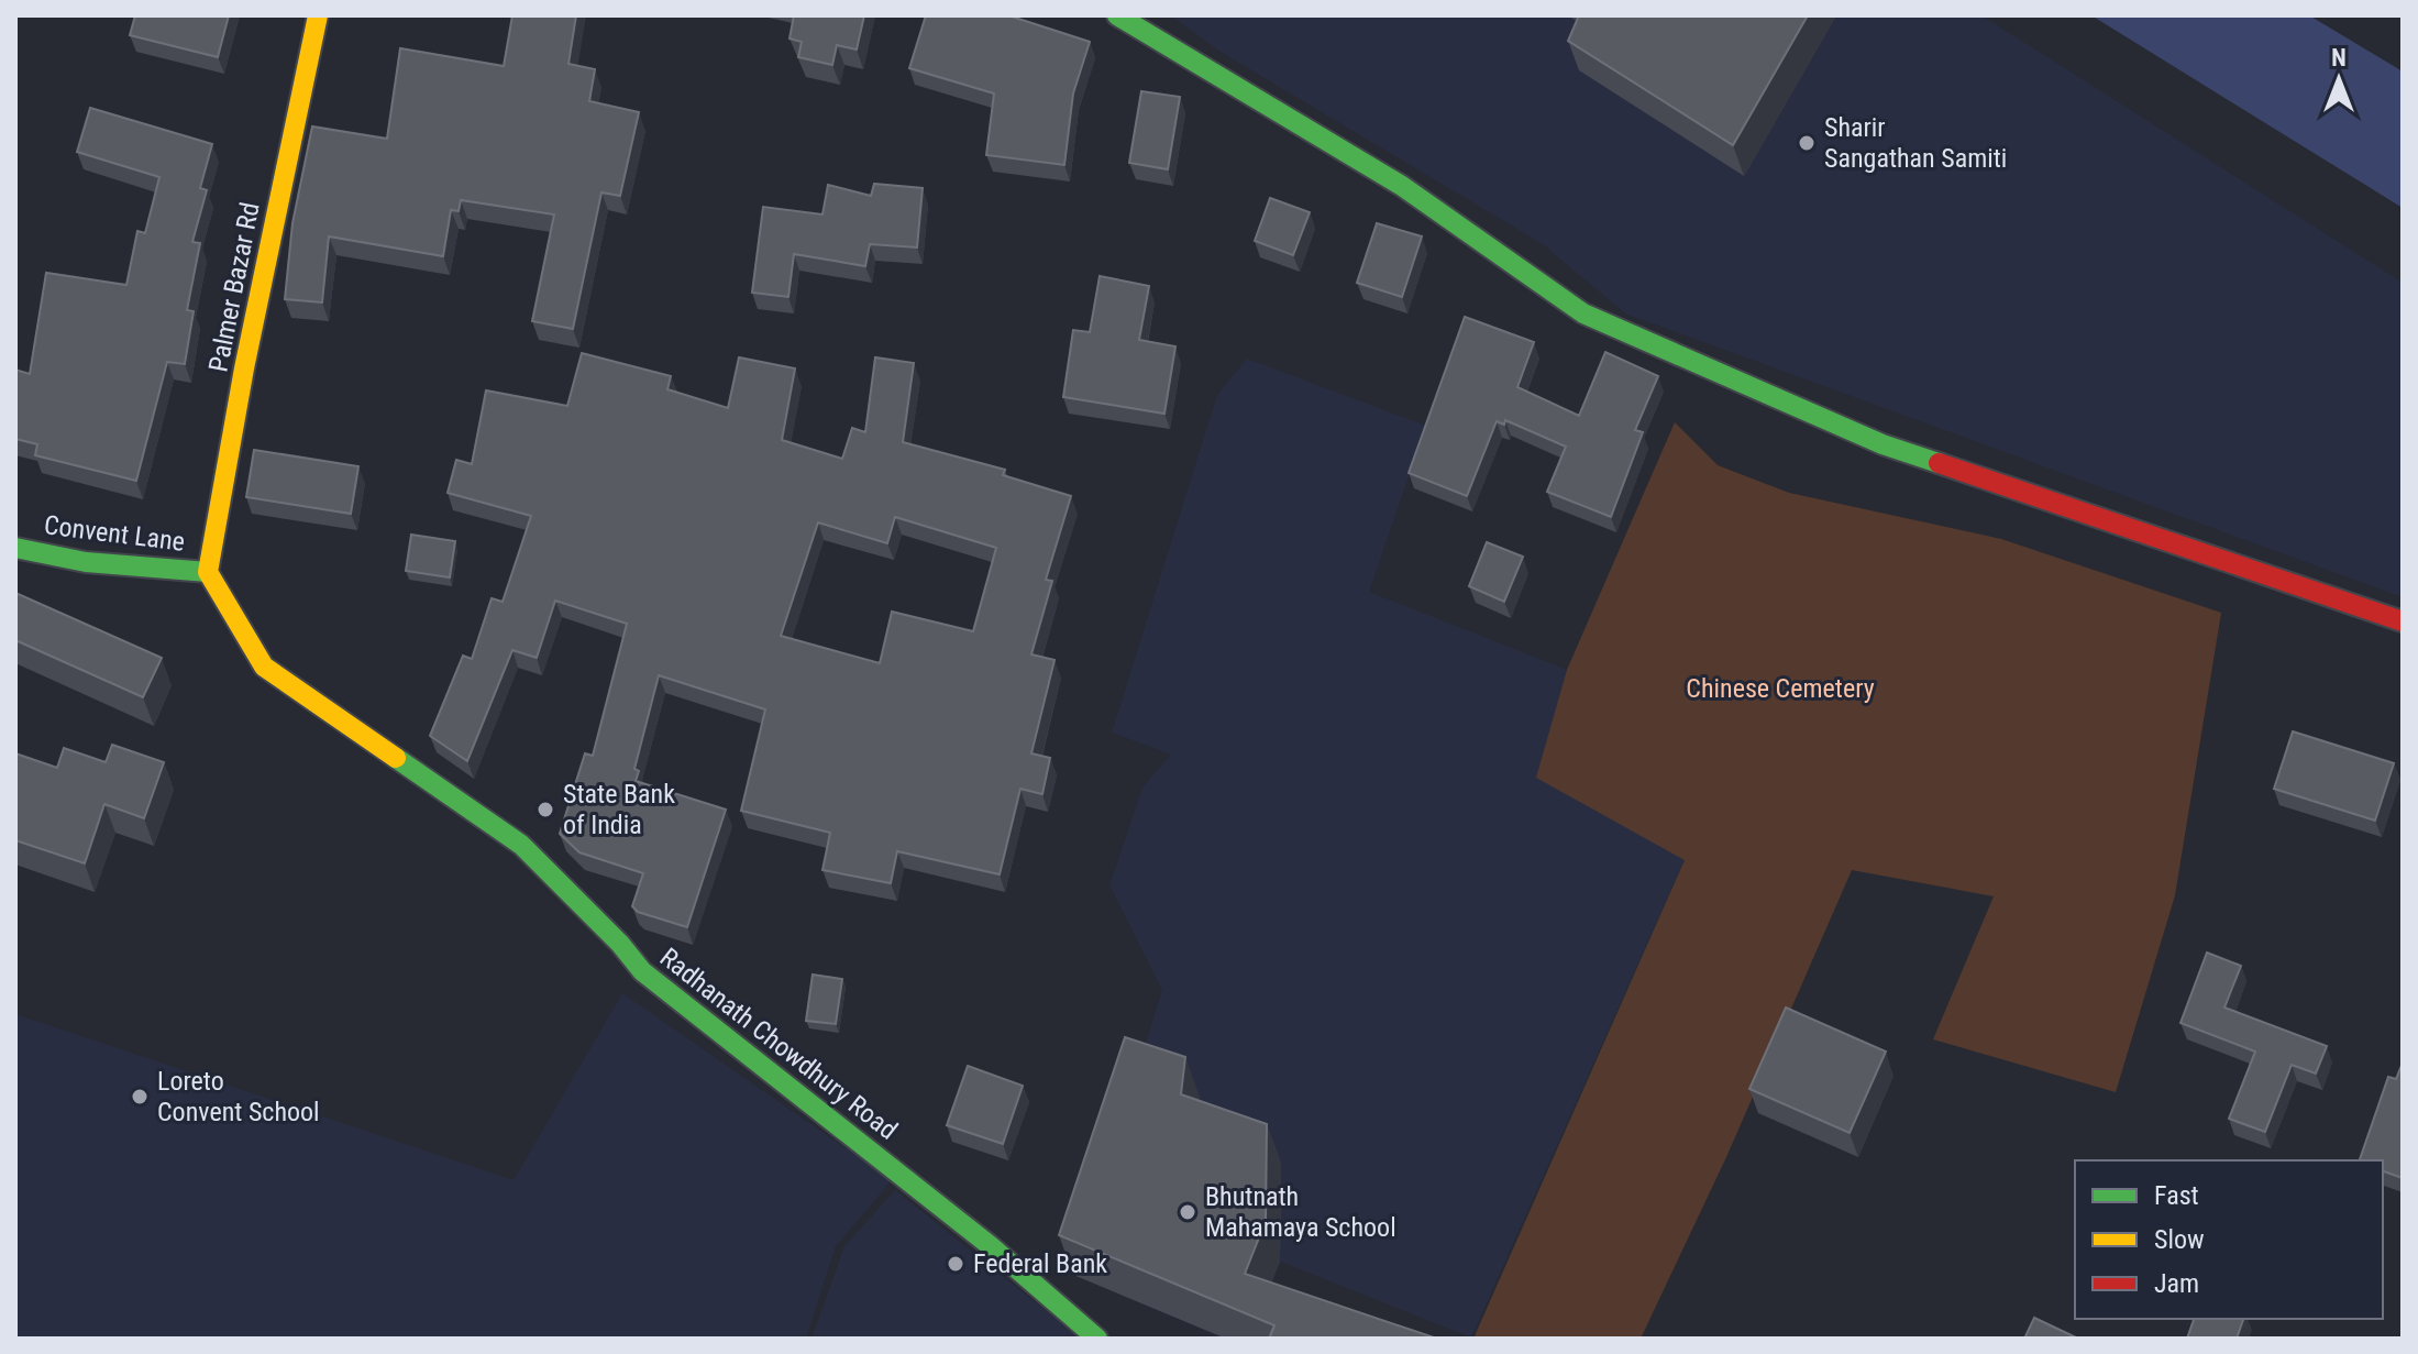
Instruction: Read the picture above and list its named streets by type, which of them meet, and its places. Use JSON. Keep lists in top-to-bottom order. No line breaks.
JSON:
{"streets":{"street":["Palmer Bazar Rd","Convent Lane","Radhanath Chowdhury Road"]},"crossings":[["Palmer Bazar Rd","Convent Lane"],["Palmer Bazar Rd","Radhanath Chowdhury Road"],["Convent Lane","Radhanath Chowdhury Road"]],"parks":["Chinese Cemetery"],"places":["Sharir Sangathan Samiti","State Bank of India","Loreto Convent School","Bhutnath Mahamaya School","Federal Bank"],"legend":["Fast","Slow","Jam"],"north":"top"}
